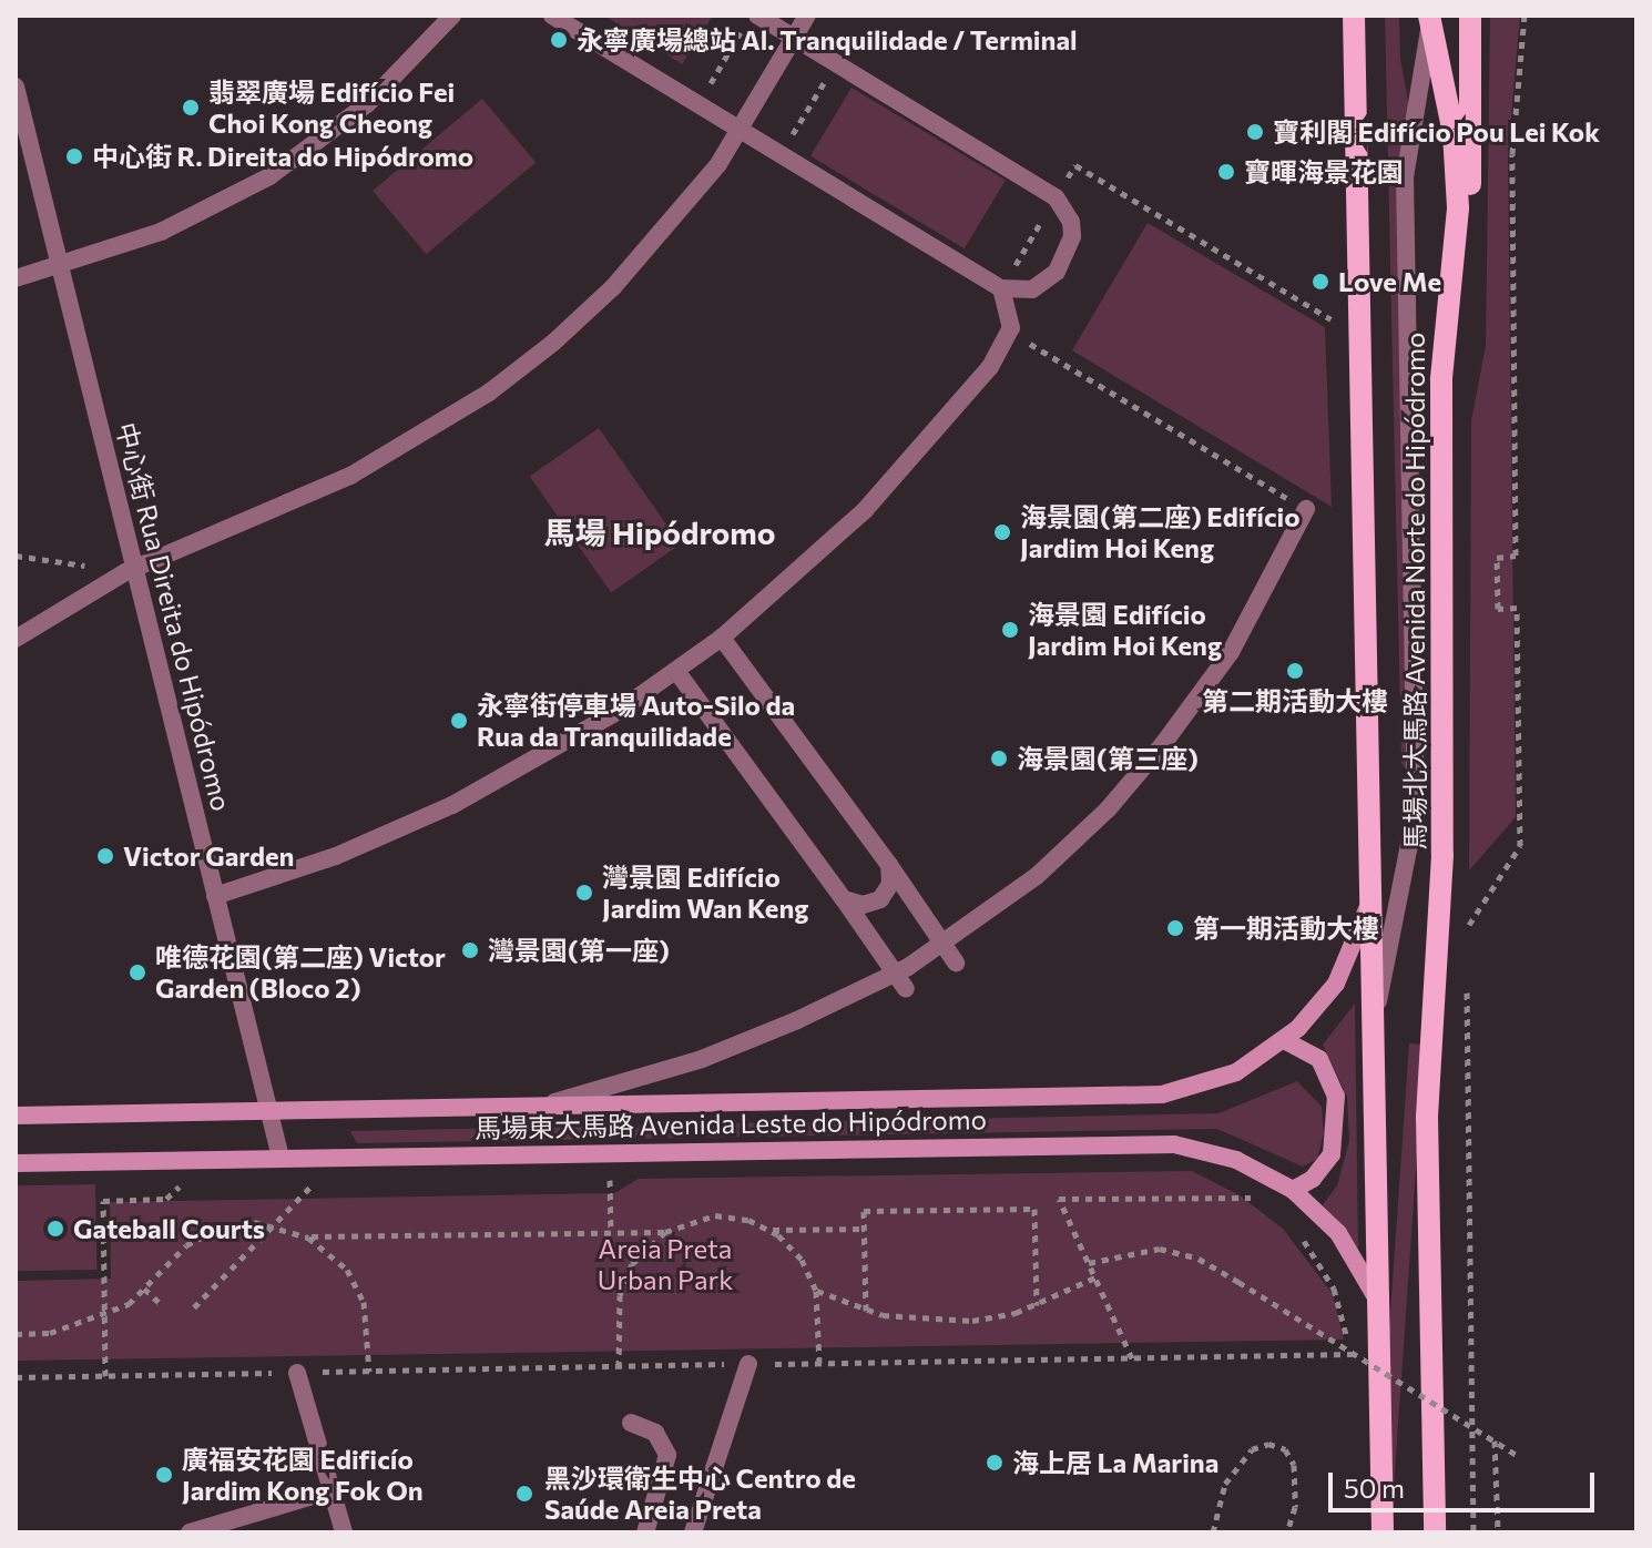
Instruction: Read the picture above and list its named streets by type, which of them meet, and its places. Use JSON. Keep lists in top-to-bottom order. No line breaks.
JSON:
{"streets":{"main road":["馬場北大馬路 Avenida Norte do Hipódromo","馬場東大馬路 Avenida Leste do Hipódromo"],"street":["中心街 Rua Direita do Hipódromo"]},"crossings":[["馬場北大馬路 Avenida Norte do Hipódromo","馬場東大馬路 Avenida Leste do Hipódromo"],["中心街 Rua Direita do Hipódromo","馬場東大馬路 Avenida Leste do Hipódromo"]],"districts":["馬場 Hipódromo"],"parks":["Areia Preta Urban Park"],"places":["永寧廣場總站 Al. Tranquilidade / Terminal","翡翠廣場 Edifício Fei Choi Kong Cheong","寶利閣 Edifício Pou Lei Kok","中心街 R. Direita do Hipódromo","寶暉海景花園","Love Me","海景園(第二座) Edifício Jardim Hoi Keng","海景園 Edifício Jardim Hoi Keng","第二期活動大樓","永寧街停車場 Auto-Silo da Rua da Tranquilidade","海景園(第三座)","Victor Garden","灣景園 Edifício Jardim Wan Keng","第一期活動大樓","灣景園(第一座)","唯德花園(第二座) Victor Garden (Bloco 2)","Gateball Courts","海上居 La Marina","廣福安花園 Edificío Jardim Kong Fok On","黑沙環衛生中心 Centro de Saúde Areia Preta"],"scale_bar":"50 m"}
